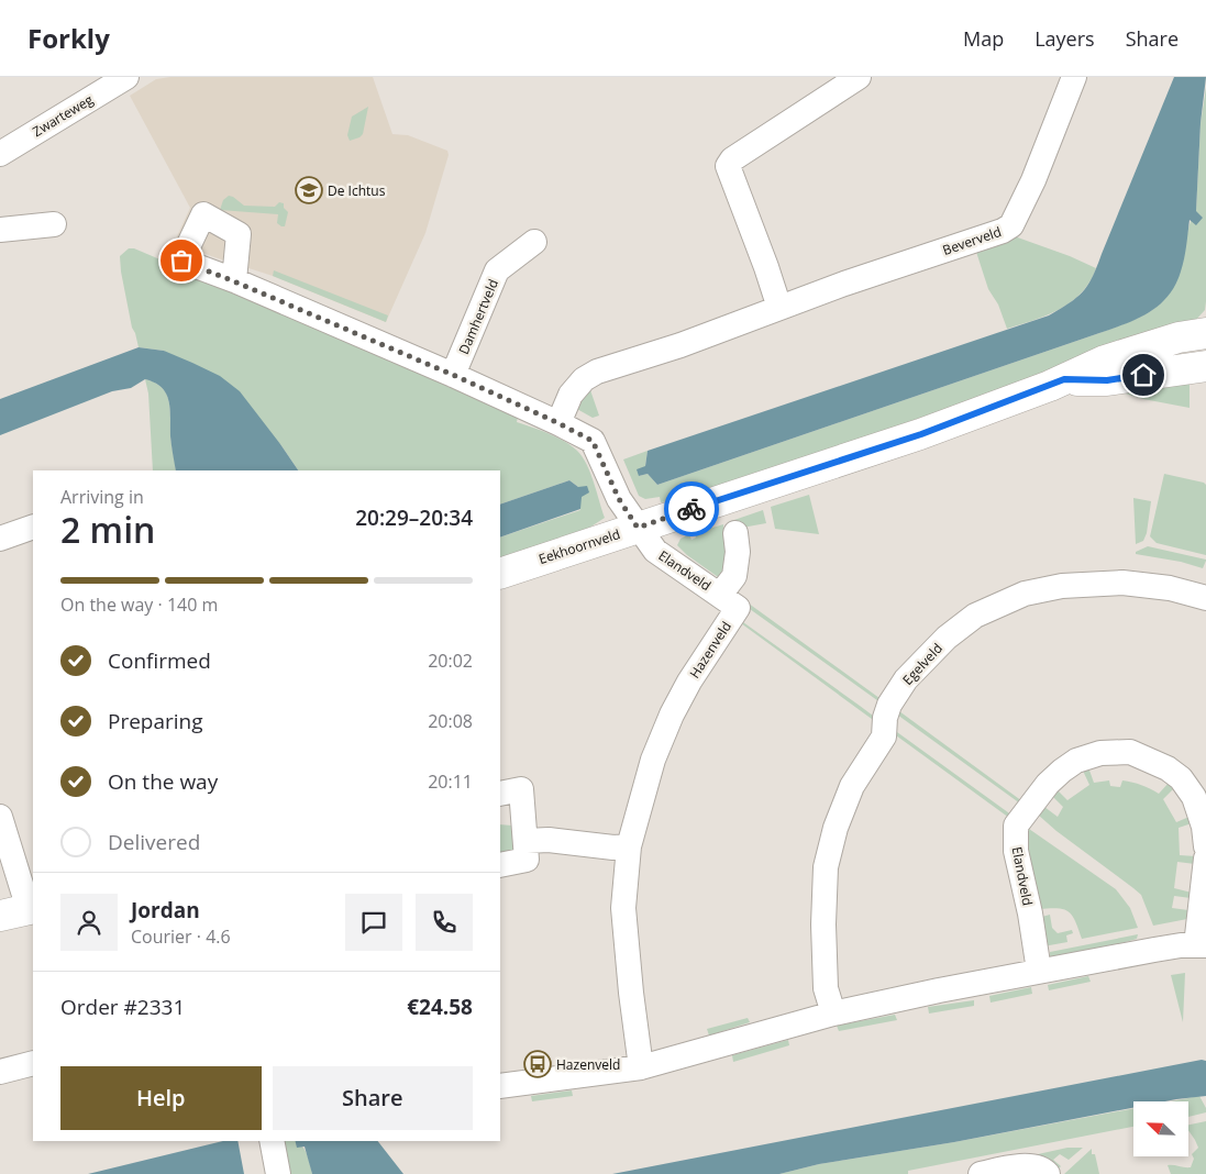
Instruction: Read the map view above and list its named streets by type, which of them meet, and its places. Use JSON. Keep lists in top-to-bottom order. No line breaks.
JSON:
{"streets":{"street":["Zwarteweg","Beverveld","Damhertveld","Eekhoornveld","Elandveld","Hazenveld","Egelveld"]},"crossings":[["Eekhoornveld","Elandveld"],["Elandveld","Hazenveld"]],"places":{"school or university":["De Ichtus"],"bus stop":["Hazenveld"]},"north":"top left","page":{"header":"Forkly","nav":["Map","Layers","Share"],"heading":["2 min","Arriving in","20:29–20:34"],"panel":["Jordan","Courier · 4.6","Order #2331","€24.58"],"bar":"On the way · 140 m","list":[["Confirmed","20:02"],["Preparing","20:08"],["On the way","20:11"],"Delivered"],"buttons":["Help","Share"]}}
